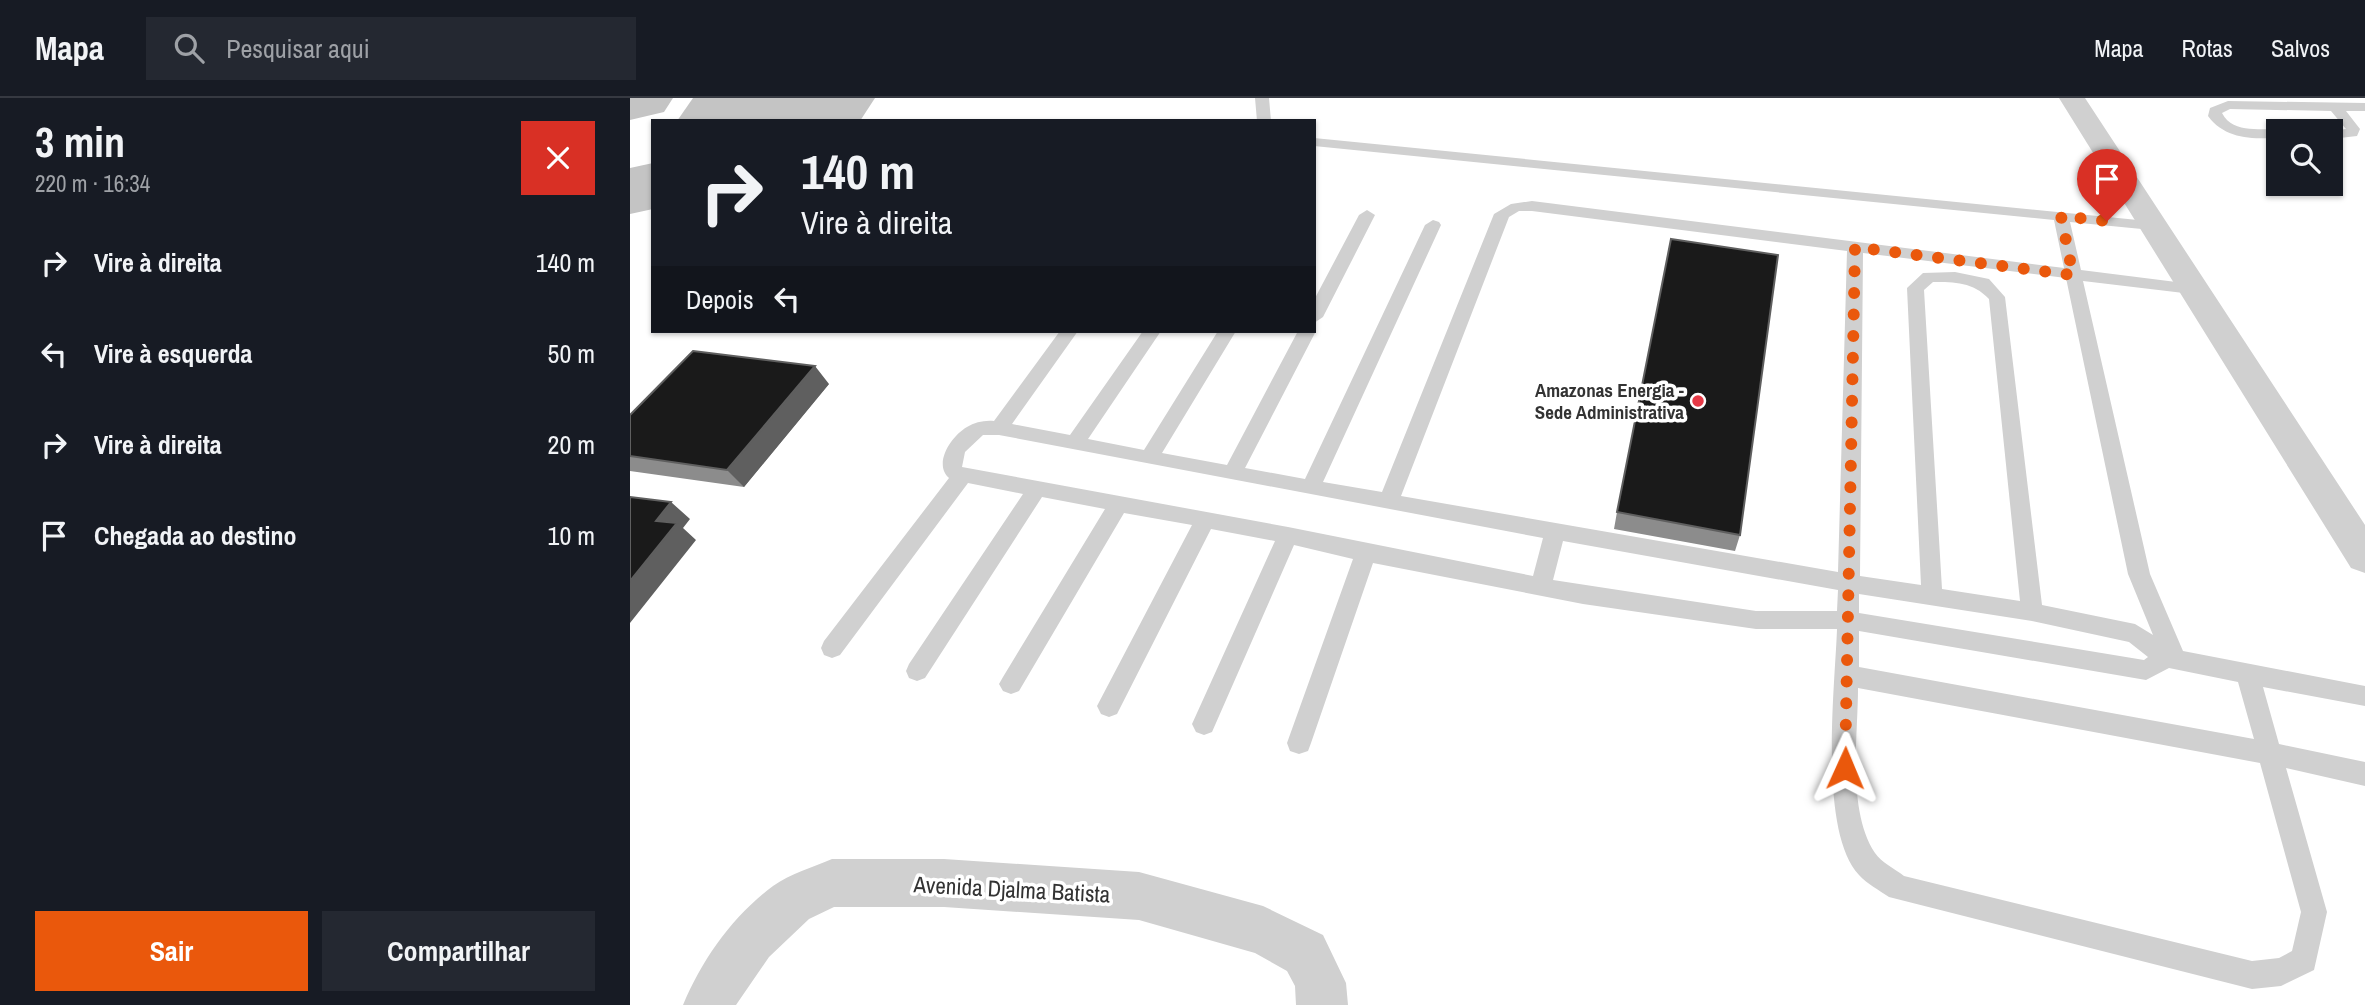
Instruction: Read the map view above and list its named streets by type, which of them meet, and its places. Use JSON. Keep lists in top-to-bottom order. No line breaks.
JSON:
{"streets":{"street":["Avenida Djalma Batista"]},"places":["Amazonas Energia - Sede Administrativa"],"page":{"header":"Mapa","search":"Pesquisar aqui","nav":["Mapa","Rotas","Salvos"],"heading":["3 min","220 m · 16:34"],"turn":["140 m","Vire à direita"],"list":[{"name":"Vire à direita","value":"140 m"},{"name":"Vire à esquerda","value":"50 m"},{"name":"Vire à direita","value":"20 m"},{"name":"Chegada ao destino","value":"10 m"}],"then":"Depois","buttons":["Sair","Compartilhar"]}}
